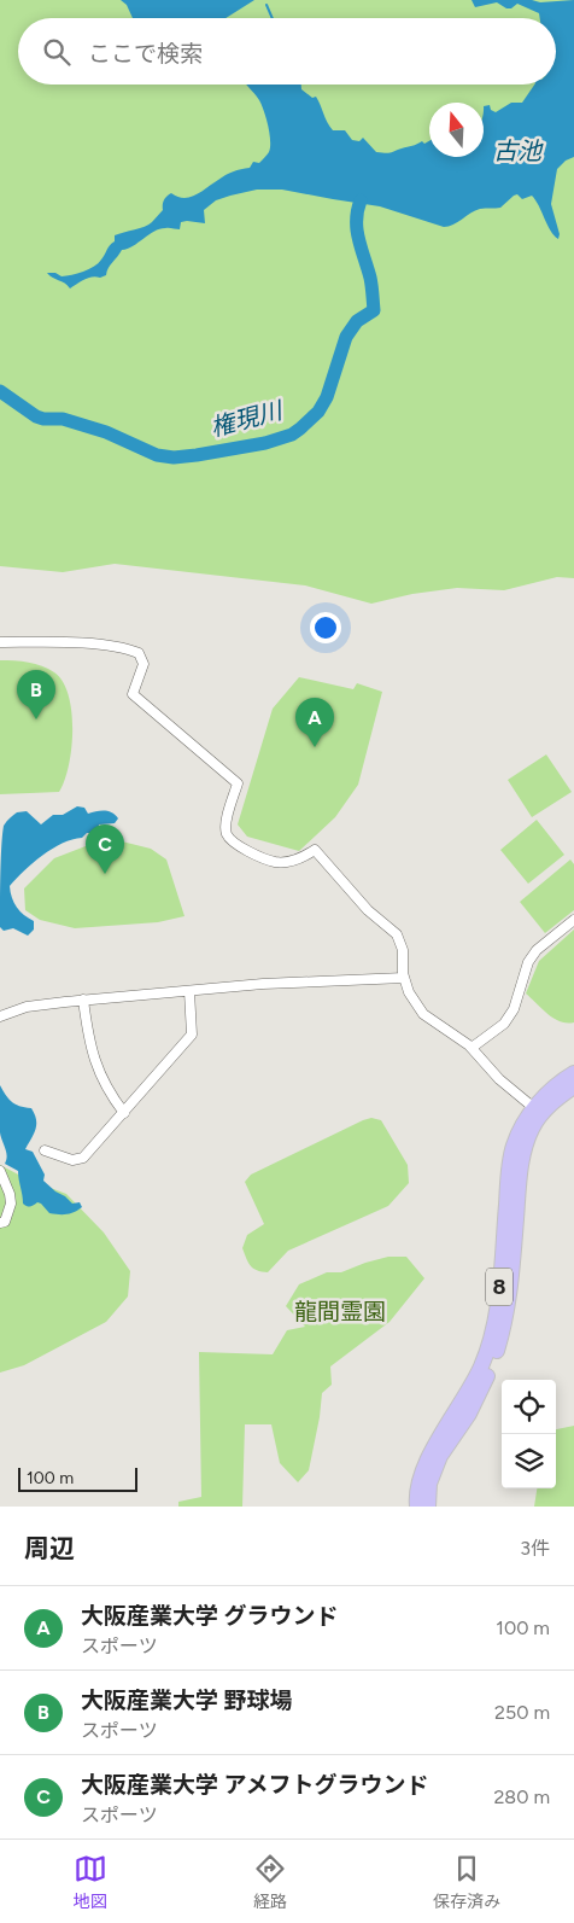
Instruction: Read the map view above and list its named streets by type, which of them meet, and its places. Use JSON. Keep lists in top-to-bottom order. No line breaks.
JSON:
{"streets":{"main road":["8"]},"water":["古池","権現川"],"parks":["龍間霊園"],"scale_bar":"100 m","north":"top","page":{"search":"ここで検索","pins":["B","A","C"],"scale":"100 m","heading":["周辺","3件"],"list":[{"mark":"A","name":"大阪産業大学 グラウンド","note":"スポーツ","value":"100 m"},{"mark":"B","name":"大阪産業大学 野球場","note":"スポーツ","value":"250 m"},{"mark":"C","name":"大阪産業大学 アメフトグラウンド","note":"スポーツ","value":"280 m"}],"nav":["地図","経路","保存済み"]}}
